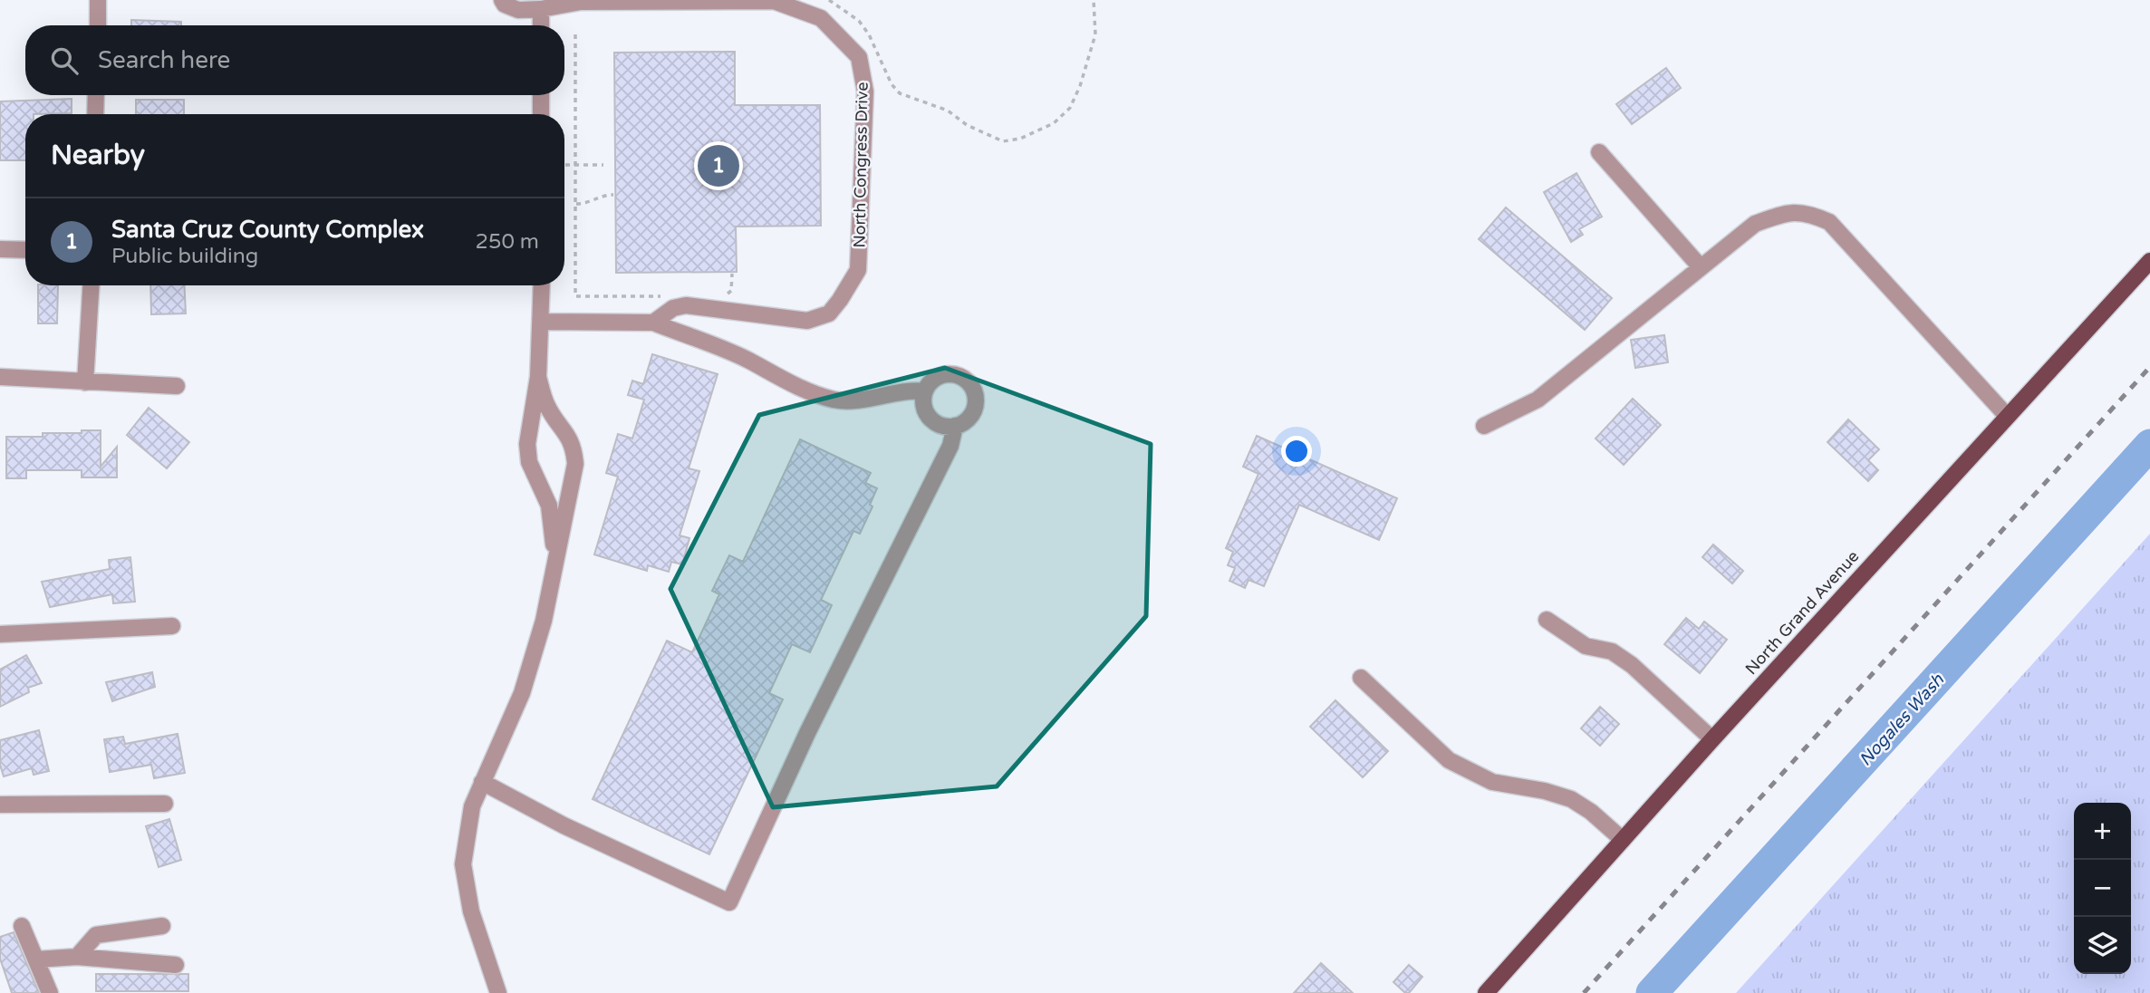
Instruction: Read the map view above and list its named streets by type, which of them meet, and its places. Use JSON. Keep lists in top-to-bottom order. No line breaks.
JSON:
{"streets":{"main road":["North Grand Avenue"],"street":["North Congress Drive"]},"water":["Nogales Wash"],"page":{"search":"Search here","heading":"Nearby","pins":"1","list":[{"mark":"1","name":"Santa Cruz County Complex","note":"Public building","value":"250 m"}],"map_buttons":["+","−"]}}
